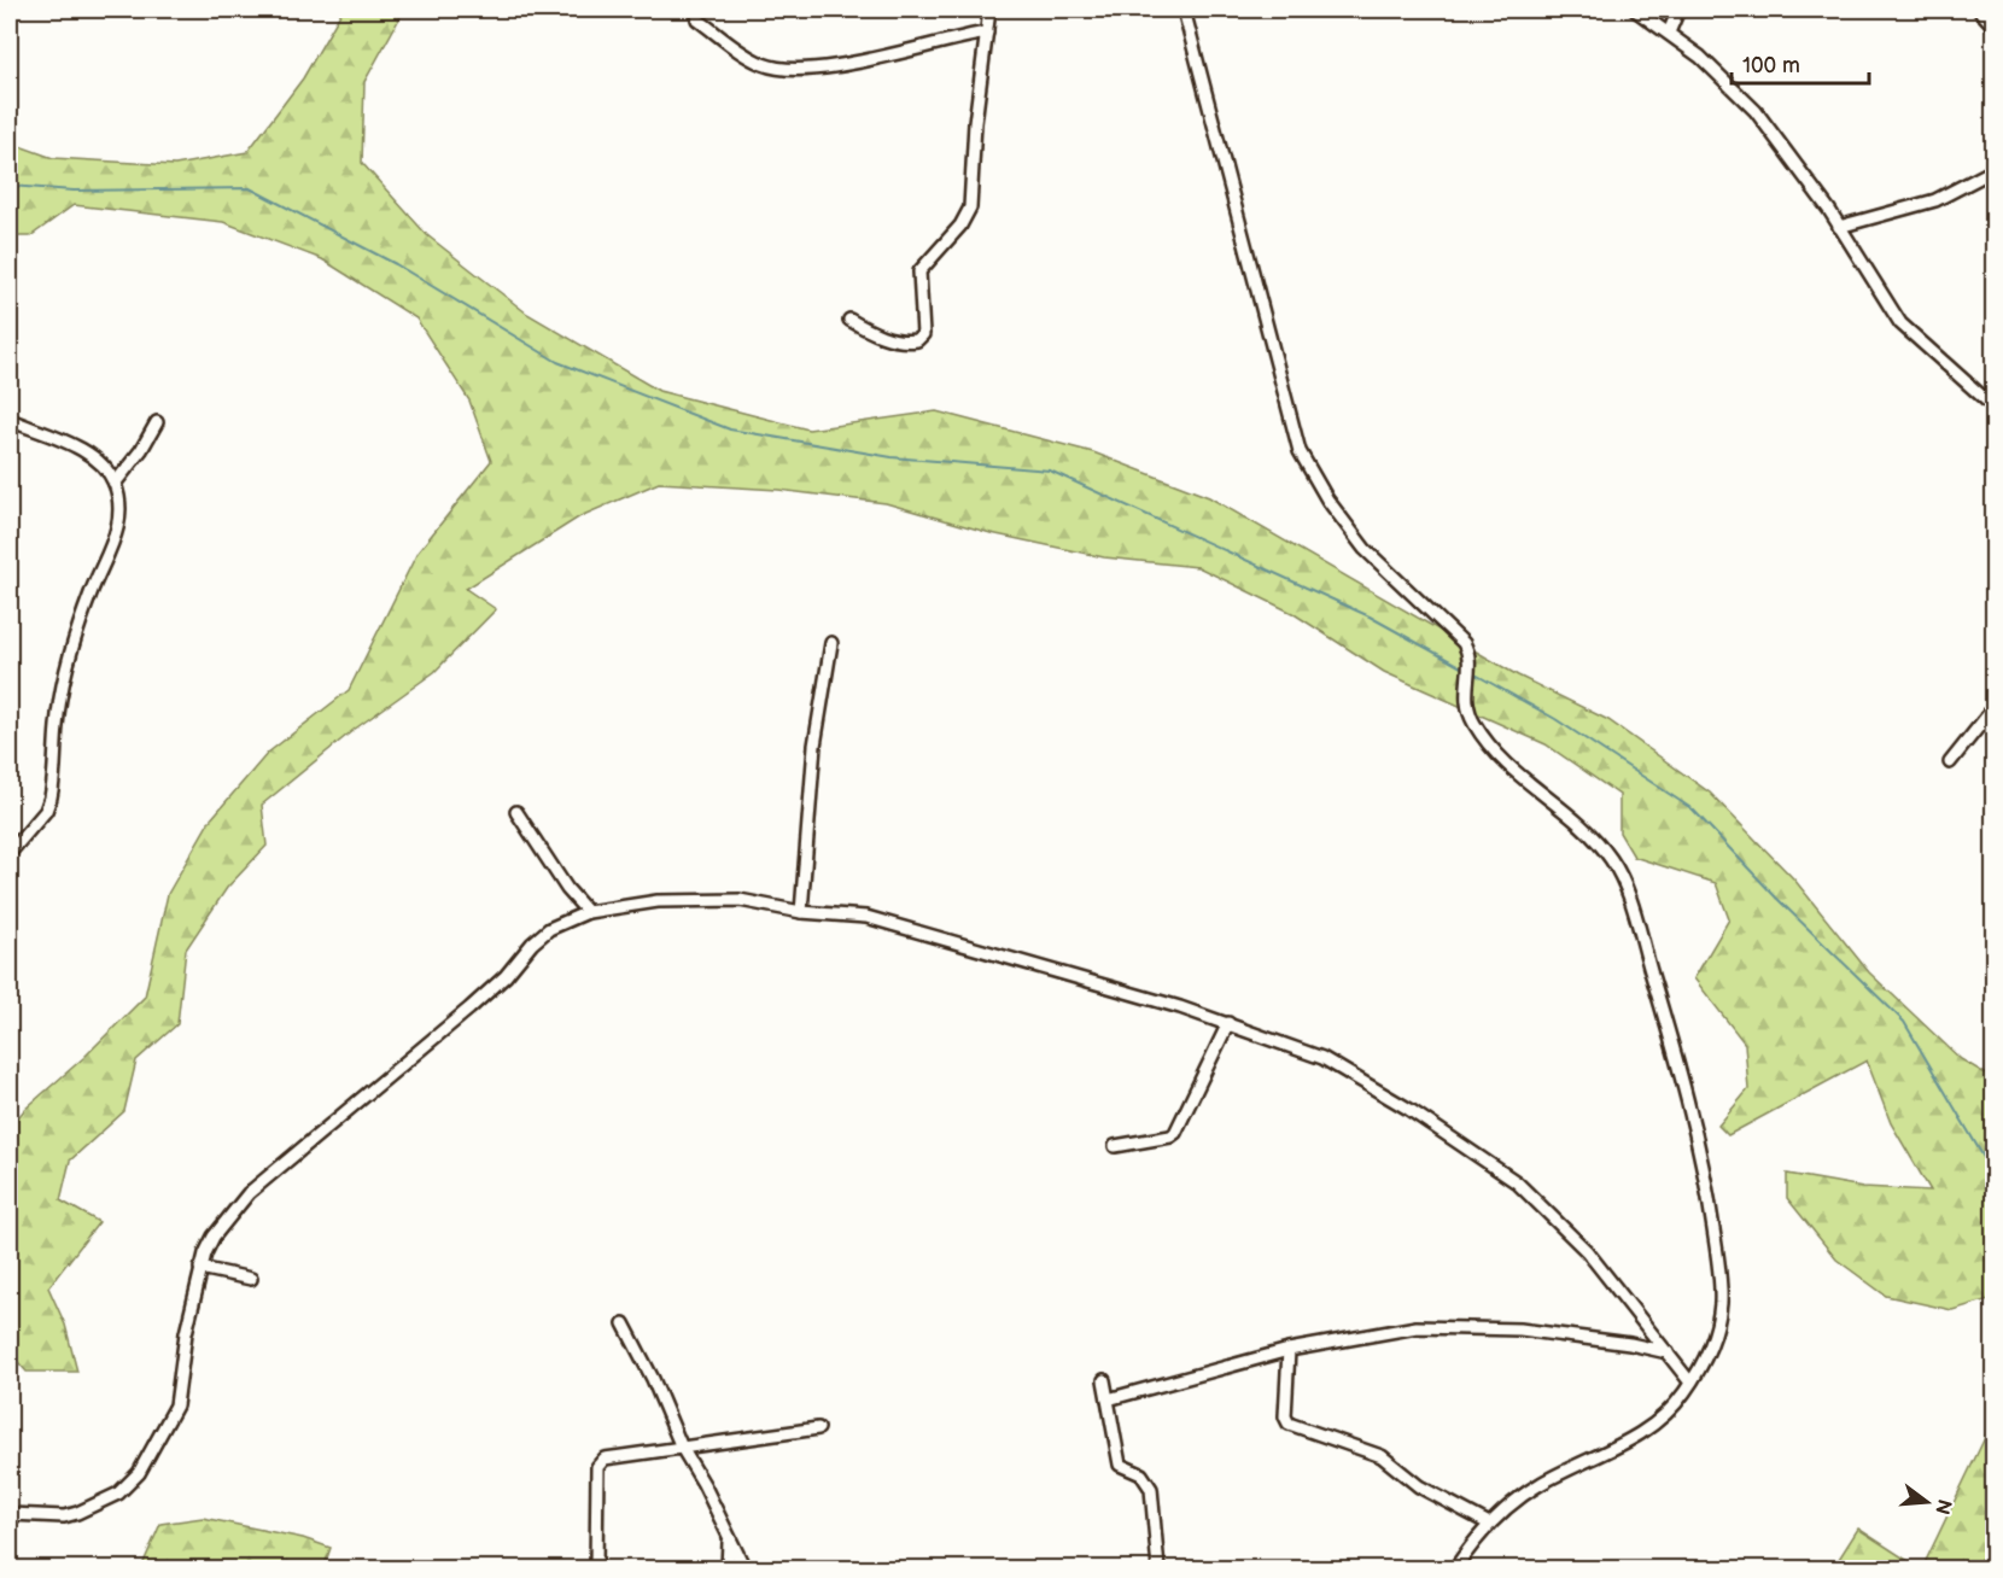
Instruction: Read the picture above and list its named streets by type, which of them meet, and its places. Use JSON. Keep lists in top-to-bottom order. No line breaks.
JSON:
{"scale_bar":"100 m","north":"right"}
